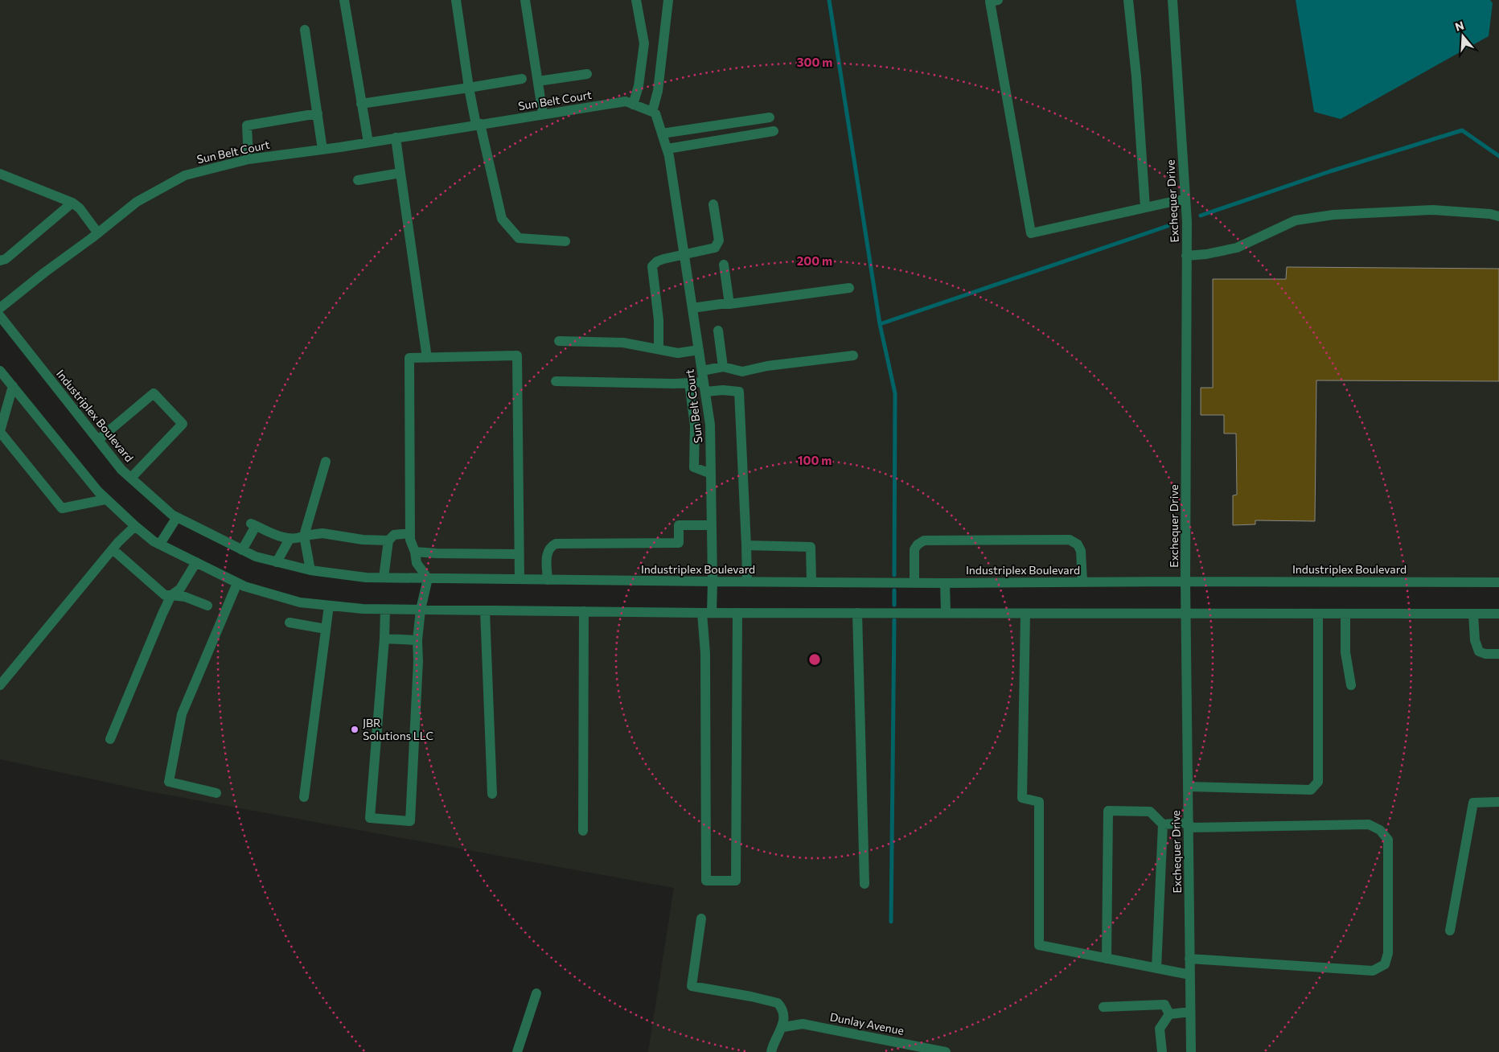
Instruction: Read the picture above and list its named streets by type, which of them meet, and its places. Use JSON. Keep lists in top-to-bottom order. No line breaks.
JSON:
{"streets":{"street":["Sun Belt Court","Exchequer Drive","Industriplex Boulevard","Dunlay Avenue"]},"crossings":[["Sun Belt Court","Industriplex Boulevard"],["Exchequer Drive","Industriplex Boulevard"]],"places":["JBR Solutions LLC"],"north":"top","rings":["300 m","200 m","100 m"]}
